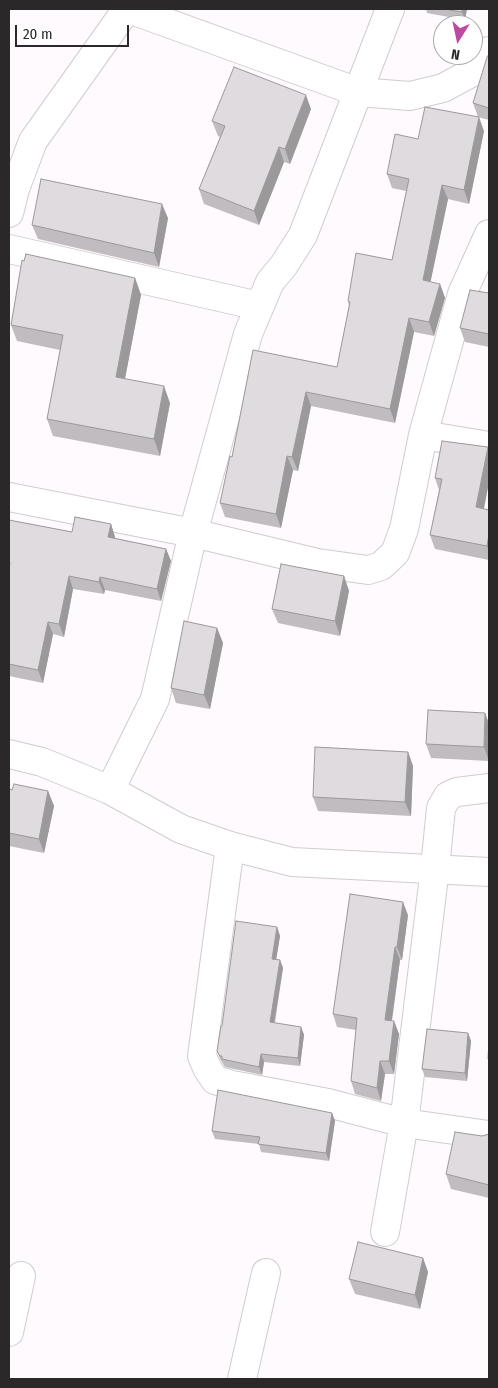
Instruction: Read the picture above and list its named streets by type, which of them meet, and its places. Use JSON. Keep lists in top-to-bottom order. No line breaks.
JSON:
{"scale_bar":"20 m","north":"bottom"}
